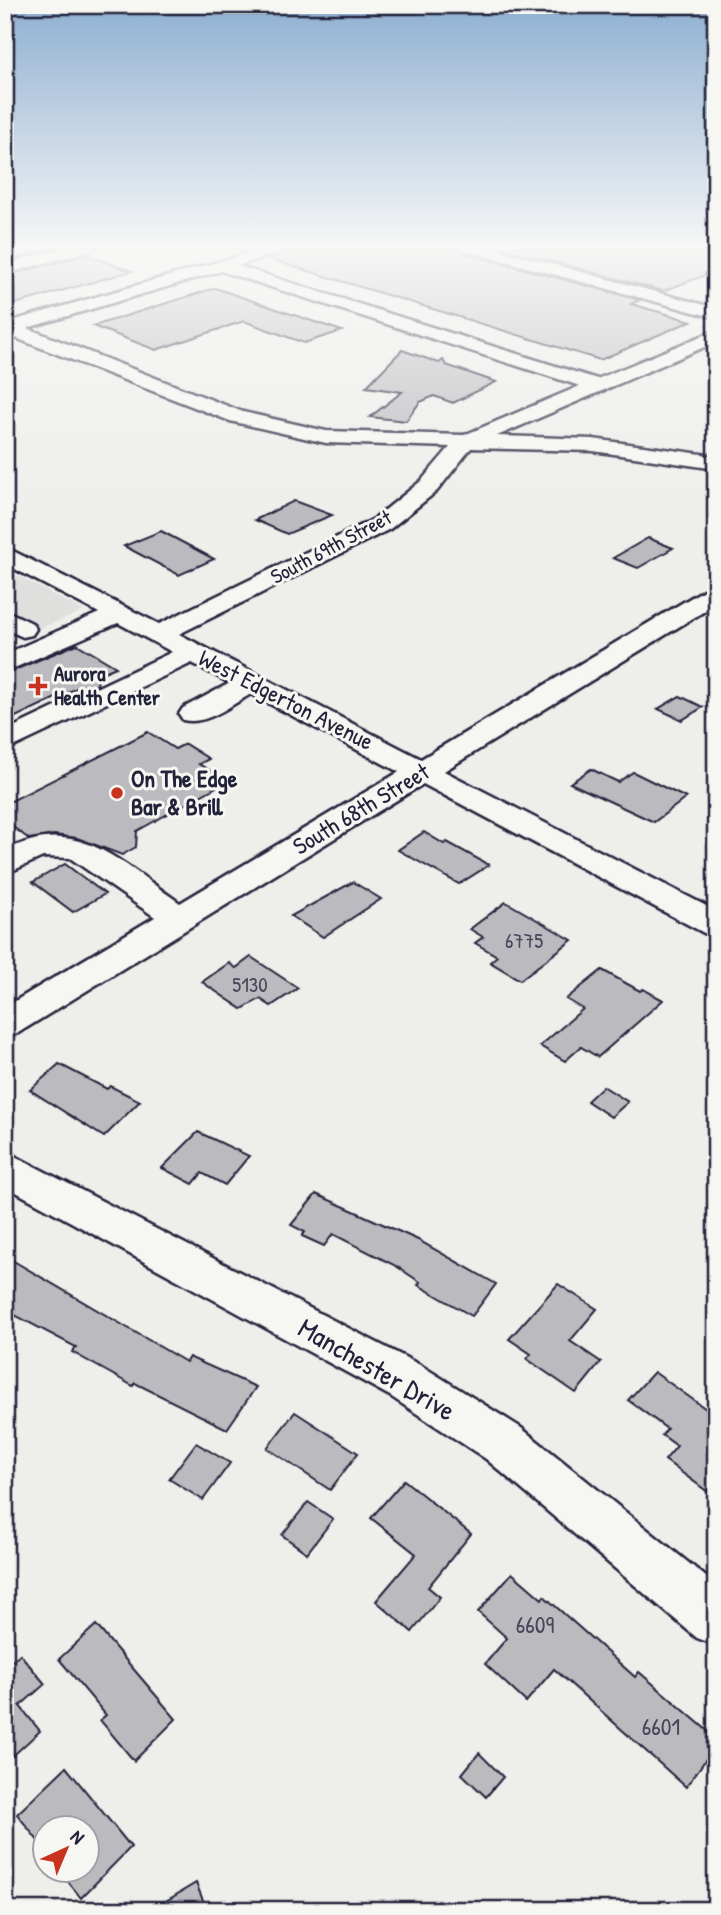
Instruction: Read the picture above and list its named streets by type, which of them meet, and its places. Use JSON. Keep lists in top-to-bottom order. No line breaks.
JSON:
{"streets":{"street":["South 69th Street","West Edgerton Avenue","South 68th Street","Manchester Drive"]},"crossings":[["South 69th Street","West Edgerton Avenue"],["West Edgerton Avenue","South 68th Street"]],"places":{"health":["Aurora Health Center"],"other":["On The Edge Bar & Brill"]},"house_numbers":["6775","5130","6609","6601"],"north":"top right"}
